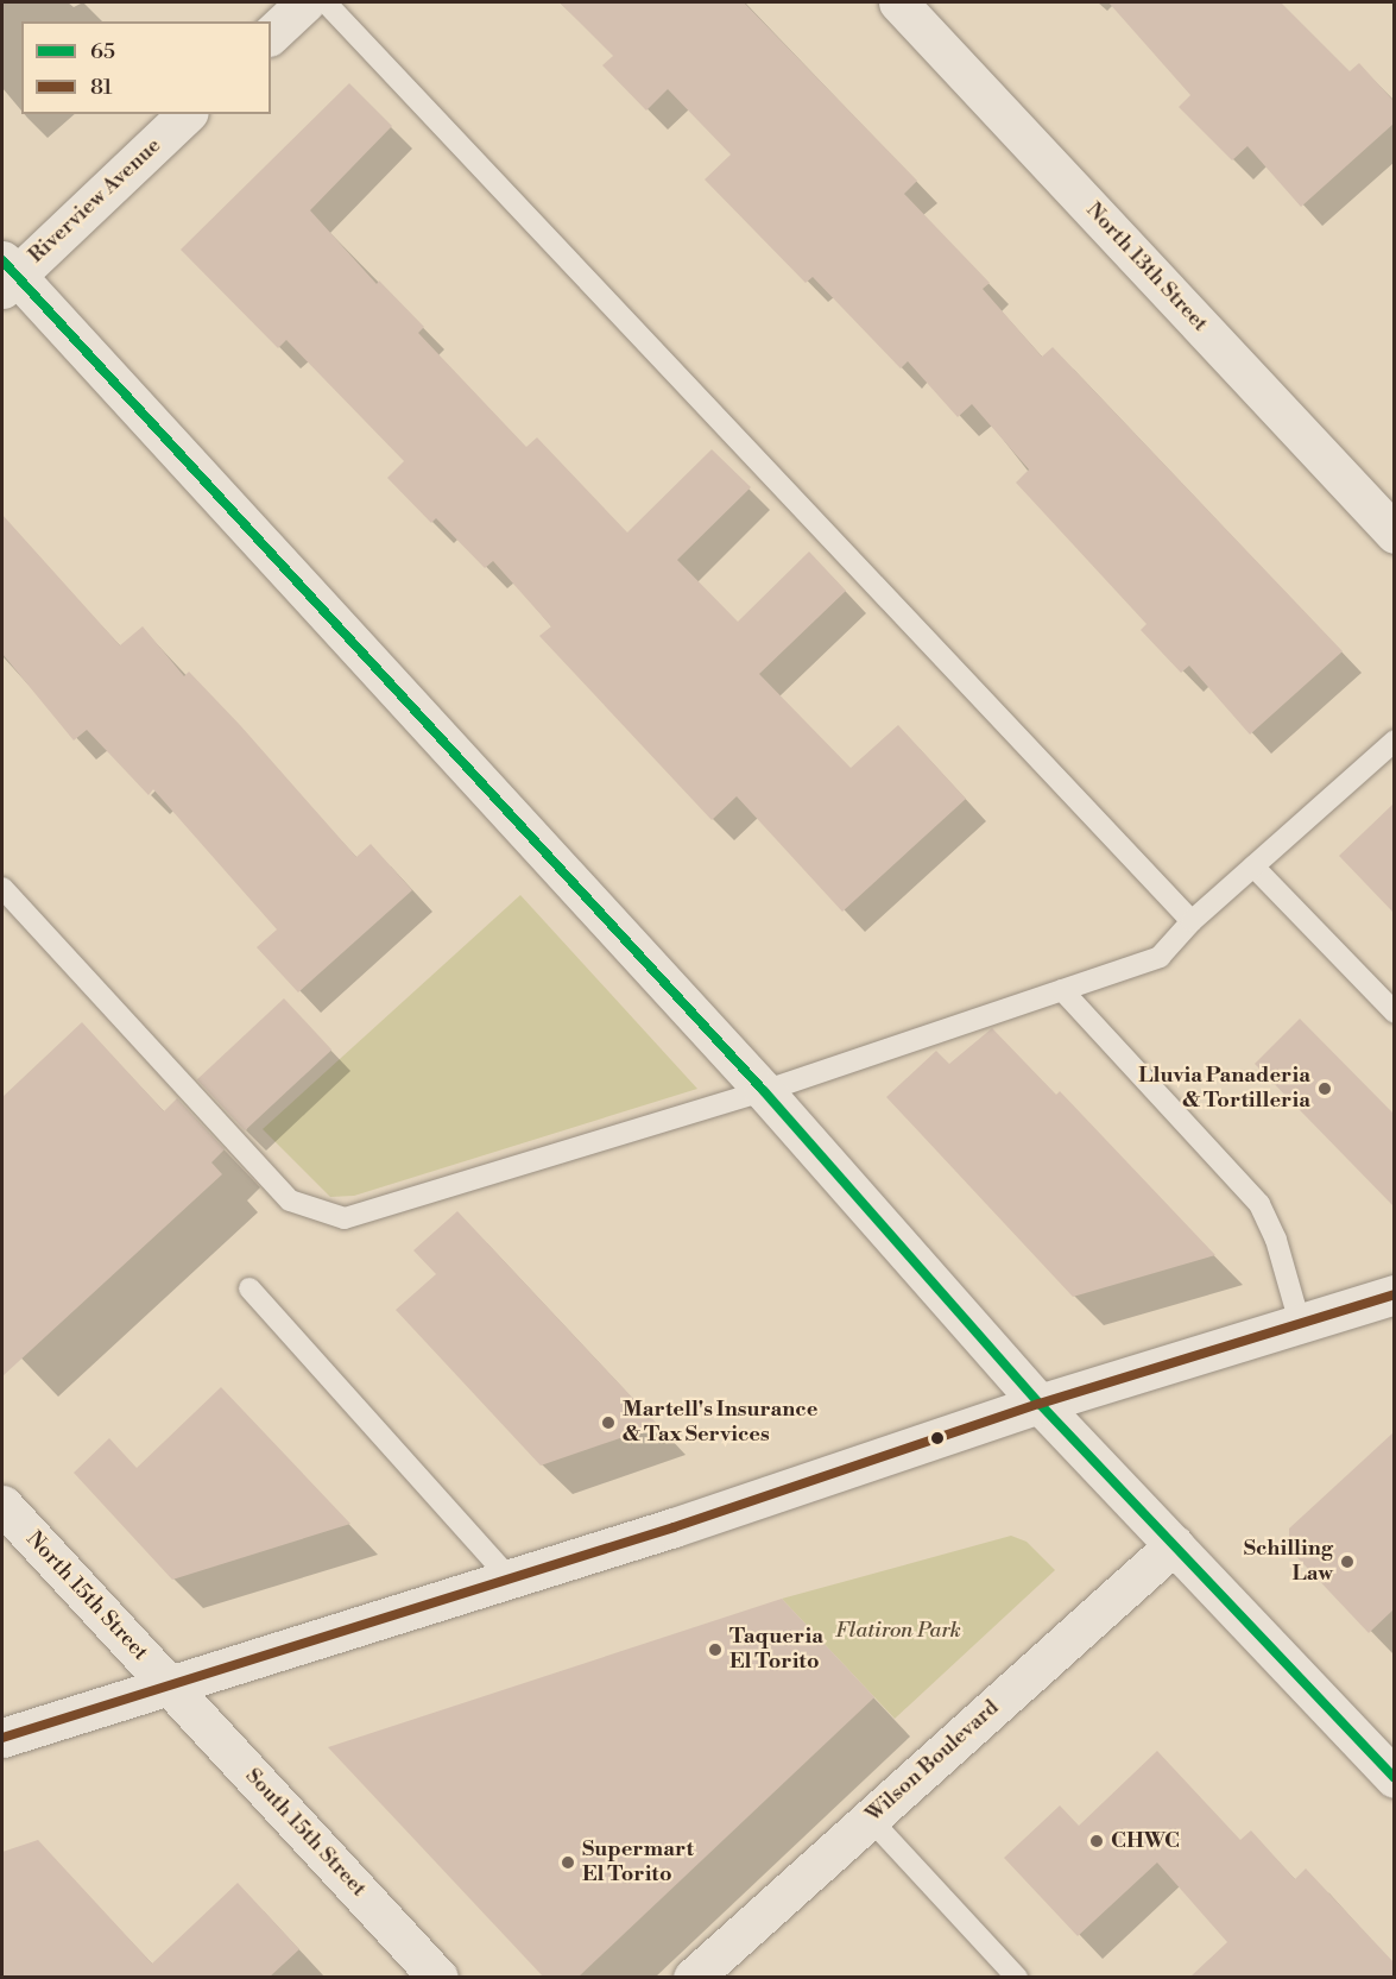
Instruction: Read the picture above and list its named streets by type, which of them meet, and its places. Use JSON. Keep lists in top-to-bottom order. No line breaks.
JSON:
{"streets":{"street":["Riverview Avenue","North 13th Street","North 15th Street","Wilson Boulevard","South 15th Street"]},"crossings":[["North 15th Street","South 15th Street"]],"parks":["Flatiron Park"],"places":["Lluvia Panaderia & Tortilleria","Martell's Insurance & Tax Services","Schilling Law","Taqueria El Torito","CHWC","Supermart El Torito"],"lines":["transit line 65","transit line 81"],"legend":["65","81"]}
